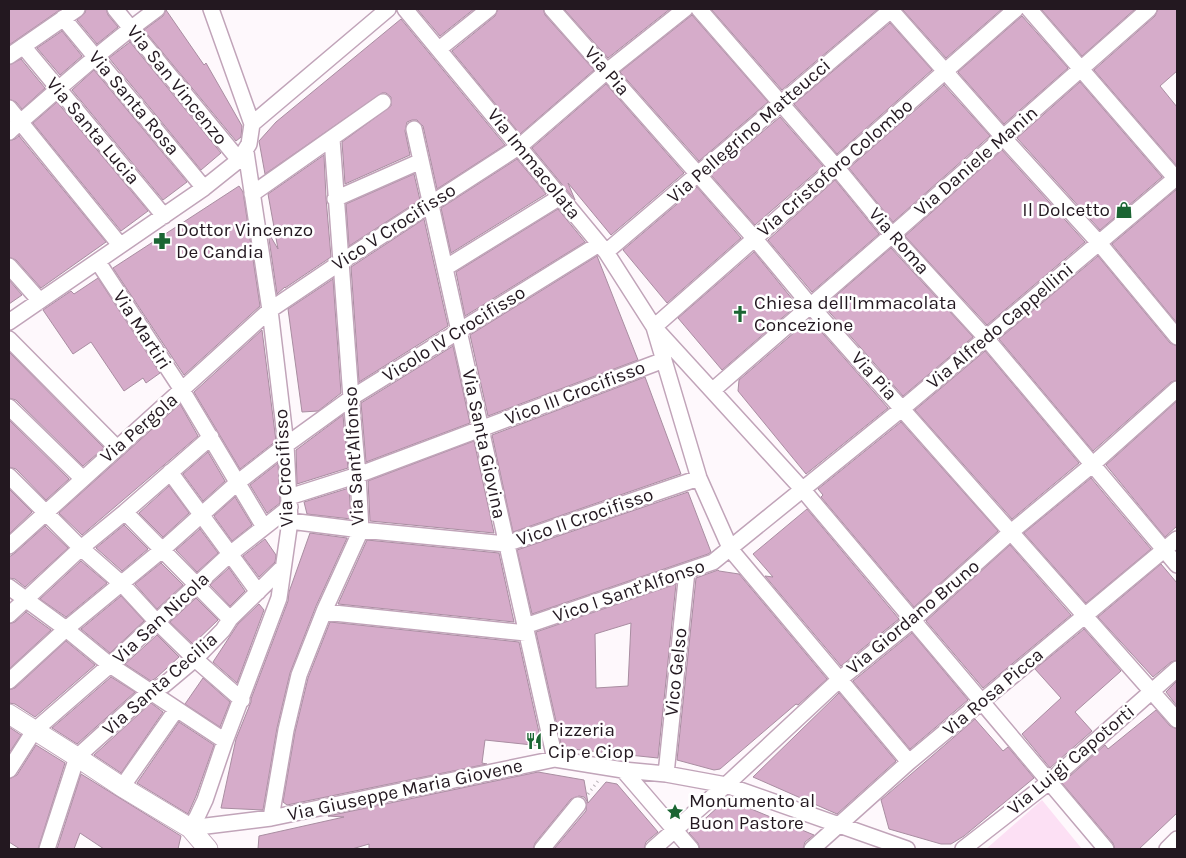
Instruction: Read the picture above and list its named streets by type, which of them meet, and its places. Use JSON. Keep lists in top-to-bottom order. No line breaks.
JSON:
{"streets":{"street":["Via Pia","Via San Vincenzo","Via Santa Rosa","Via Santa Lucia","Via Pellegrino Matteucci","Via Daniele Manin","Via Immacolata","Via Cristoforo Colombo","Vico V Crocifisso","Via Roma","Via Alfredo Cappellini","Via Martiri","Vicolo IV Crocifisso","Vico III Crocifisso","Via Pergola","Via Santa Giovina","Via Sant'Alfonso","Via Crocifisso","Vico II Crocifisso","Vico I Sant'Alfonso","Via Giordano Bruno","Via San Nicola","Vico Gelso","Via Santa Cecilia","Via Rosa Picca","Via Luigi Capotorti","Via Giuseppe Maria Giovene"]},"crossings":[["Via Pia","Via Pellegrino Matteucci"],["Via Pia","Via Daniele Manin"],["Via Pia","Via Cristoforo Colombo"],["Via Pia","Vico V Crocifisso"],["Via Pia","Via Alfredo Cappellini"],["Via Pia","Via Giordano Bruno"],["Via Pia","Via Rosa Picca"],["Via Pia","Via Luigi Capotorti"],["Via San Vincenzo","Via Crocifisso"],["Via Pellegrino Matteucci","Via Immacolata"],["Via Pellegrino Matteucci","Via Roma"],["Via Pellegrino Matteucci","Vicolo IV Crocifisso"],["Via Daniele Manin","Via Immacolata"],["Via Daniele Manin","Via Roma"],["Via Immacolata","Via Cristoforo Colombo"],["Via Immacolata","Vico V Crocifisso"],["Via Immacolata","Via Alfredo Cappellini"],["Via Immacolata","Vicolo IV Crocifisso"],["Via Immacolata","Vico III Crocifisso"],["Via Immacolata","Vico II Crocifisso"],["Via Immacolata","Vico I Sant'Alfonso"],["Via Immacolata","Via Giordano Bruno"],["Via Immacolata","Via Rosa Picca"],["Via Immacolata","Via Luigi Capotorti"],["Via Cristoforo Colombo","Via Roma"],["Vico V Crocifisso","Via Pergola"],["Vico V Crocifisso","Via Santa Giovina"],["Vico V Crocifisso","Via Sant'Alfonso"],["Vico V Crocifisso","Via Crocifisso"],["Via Roma","Via Alfredo Cappellini"],["Via Roma","Via Giordano Bruno"],["Via Roma","Via Rosa Picca"],["Via Alfredo Cappellini","Vico I Sant'Alfonso"],["Via Martiri","Vicolo IV Crocifisso"],["Via Martiri","Via Pergola"],["Via Martiri","Via San Nicola"],["Vicolo IV Crocifisso","Via Santa Giovina"],["Vicolo IV Crocifisso","Via Sant'Alfonso"],["Vicolo IV Crocifisso","Via Crocifisso"],["Vico III Crocifisso","Via Santa Giovina"],["Vico III Crocifisso","Via Sant'Alfonso"],["Vico III Crocifisso","Via Crocifisso"],["Vico III Crocifisso","Vico II Crocifisso"],["Vico III Crocifisso","Via San Nicola"],["Via Pergola","Via Crocifisso"],["Via Santa Giovina","Vico II Crocifisso"],["Via Santa Giovina","Vico I Sant'Alfonso"],["Via Santa Giovina","Via Giuseppe Maria Giovene"],["Via Sant'Alfonso","Vico II Crocifisso"],["Via Sant'Alfonso","Vico I Sant'Alfonso"],["Via Sant'Alfonso","Via Giuseppe Maria Giovene"],["Via Crocifisso","Vico II Crocifisso"],["Via Crocifisso","Via San Nicola"],["Via Crocifisso","Via Santa Cecilia"],["Via Crocifisso","Via Giuseppe Maria Giovene"],["Vico II Crocifisso","Via San Nicola"],["Vico I Sant'Alfonso","Vico Gelso"],["Via Giordano Bruno","Via Giuseppe Maria Giovene"],["Vico Gelso","Via Giuseppe Maria Giovene"],["Via Rosa Picca","Via Giuseppe Maria Giovene"]],"places":{"shop":["Il Dolcetto"],"pharmacy":["Dottor Vincenzo De Candia"],"church":["Chiesa dell'Immacolata Concezione"],"restaurant":["Pizzeria Cip e Ciop"],"place":["Monumento al Buon Pastore"]}}
